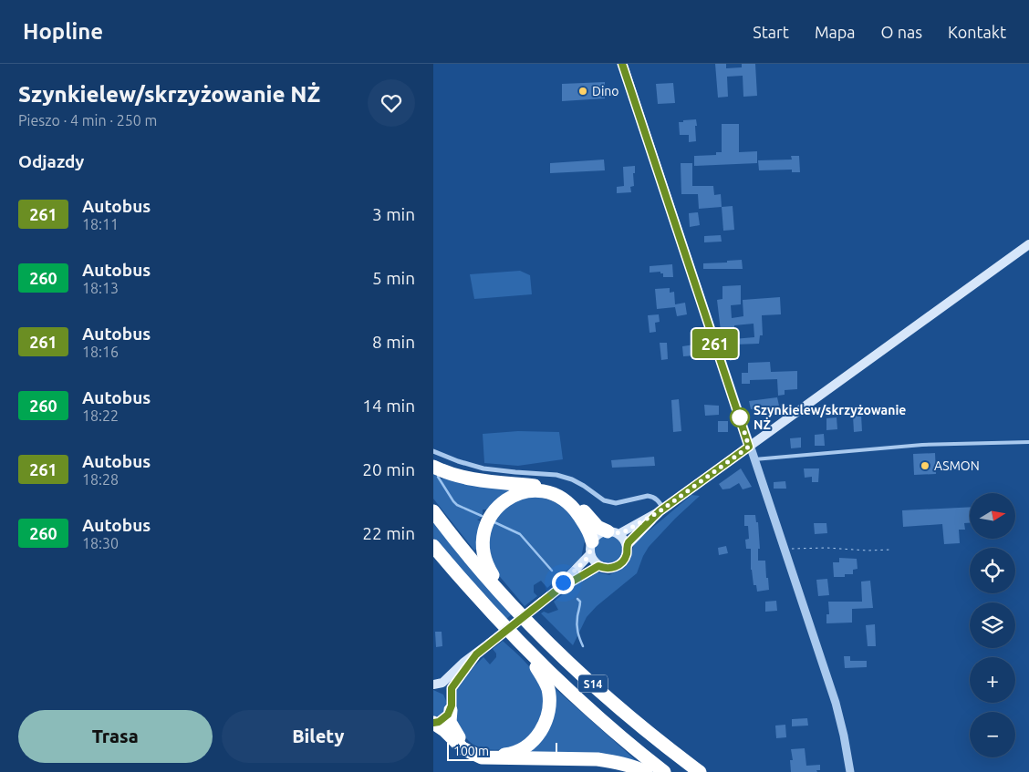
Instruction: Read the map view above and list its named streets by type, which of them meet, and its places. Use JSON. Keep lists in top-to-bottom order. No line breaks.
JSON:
{"streets":{"highway":["S14"]},"places":["Dino","Szynkielew/skrzyżowanie NŻ","ASMON"],"lines":["bus line 261"],"scale_bar":"100 m","north":"right","page":{"header":"Hopline","nav":["Start","Mapa","O nas","Kontakt"],"heading":[["Szynkielew/skrzyżowanie NŻ","Pieszo · 4 min · 250 m"],"Odjazdy"],"on_map":"261","list":[{"mark":"261","name":"Autobus","note":"18:11","value":"3 min"},{"mark":"260","name":"Autobus","note":"18:13","value":"5 min"},{"mark":"261","name":"Autobus","note":"18:16","value":"8 min"},{"mark":"260","name":"Autobus","note":"18:22","value":"14 min"},{"mark":"261","name":"Autobus","note":"18:28","value":"20 min"},{"mark":"260","name":"Autobus","note":"18:30","value":"22 min"}],"map_buttons":["+","−"],"buttons":["Trasa","Bilety"],"scale":"100 m"}}
